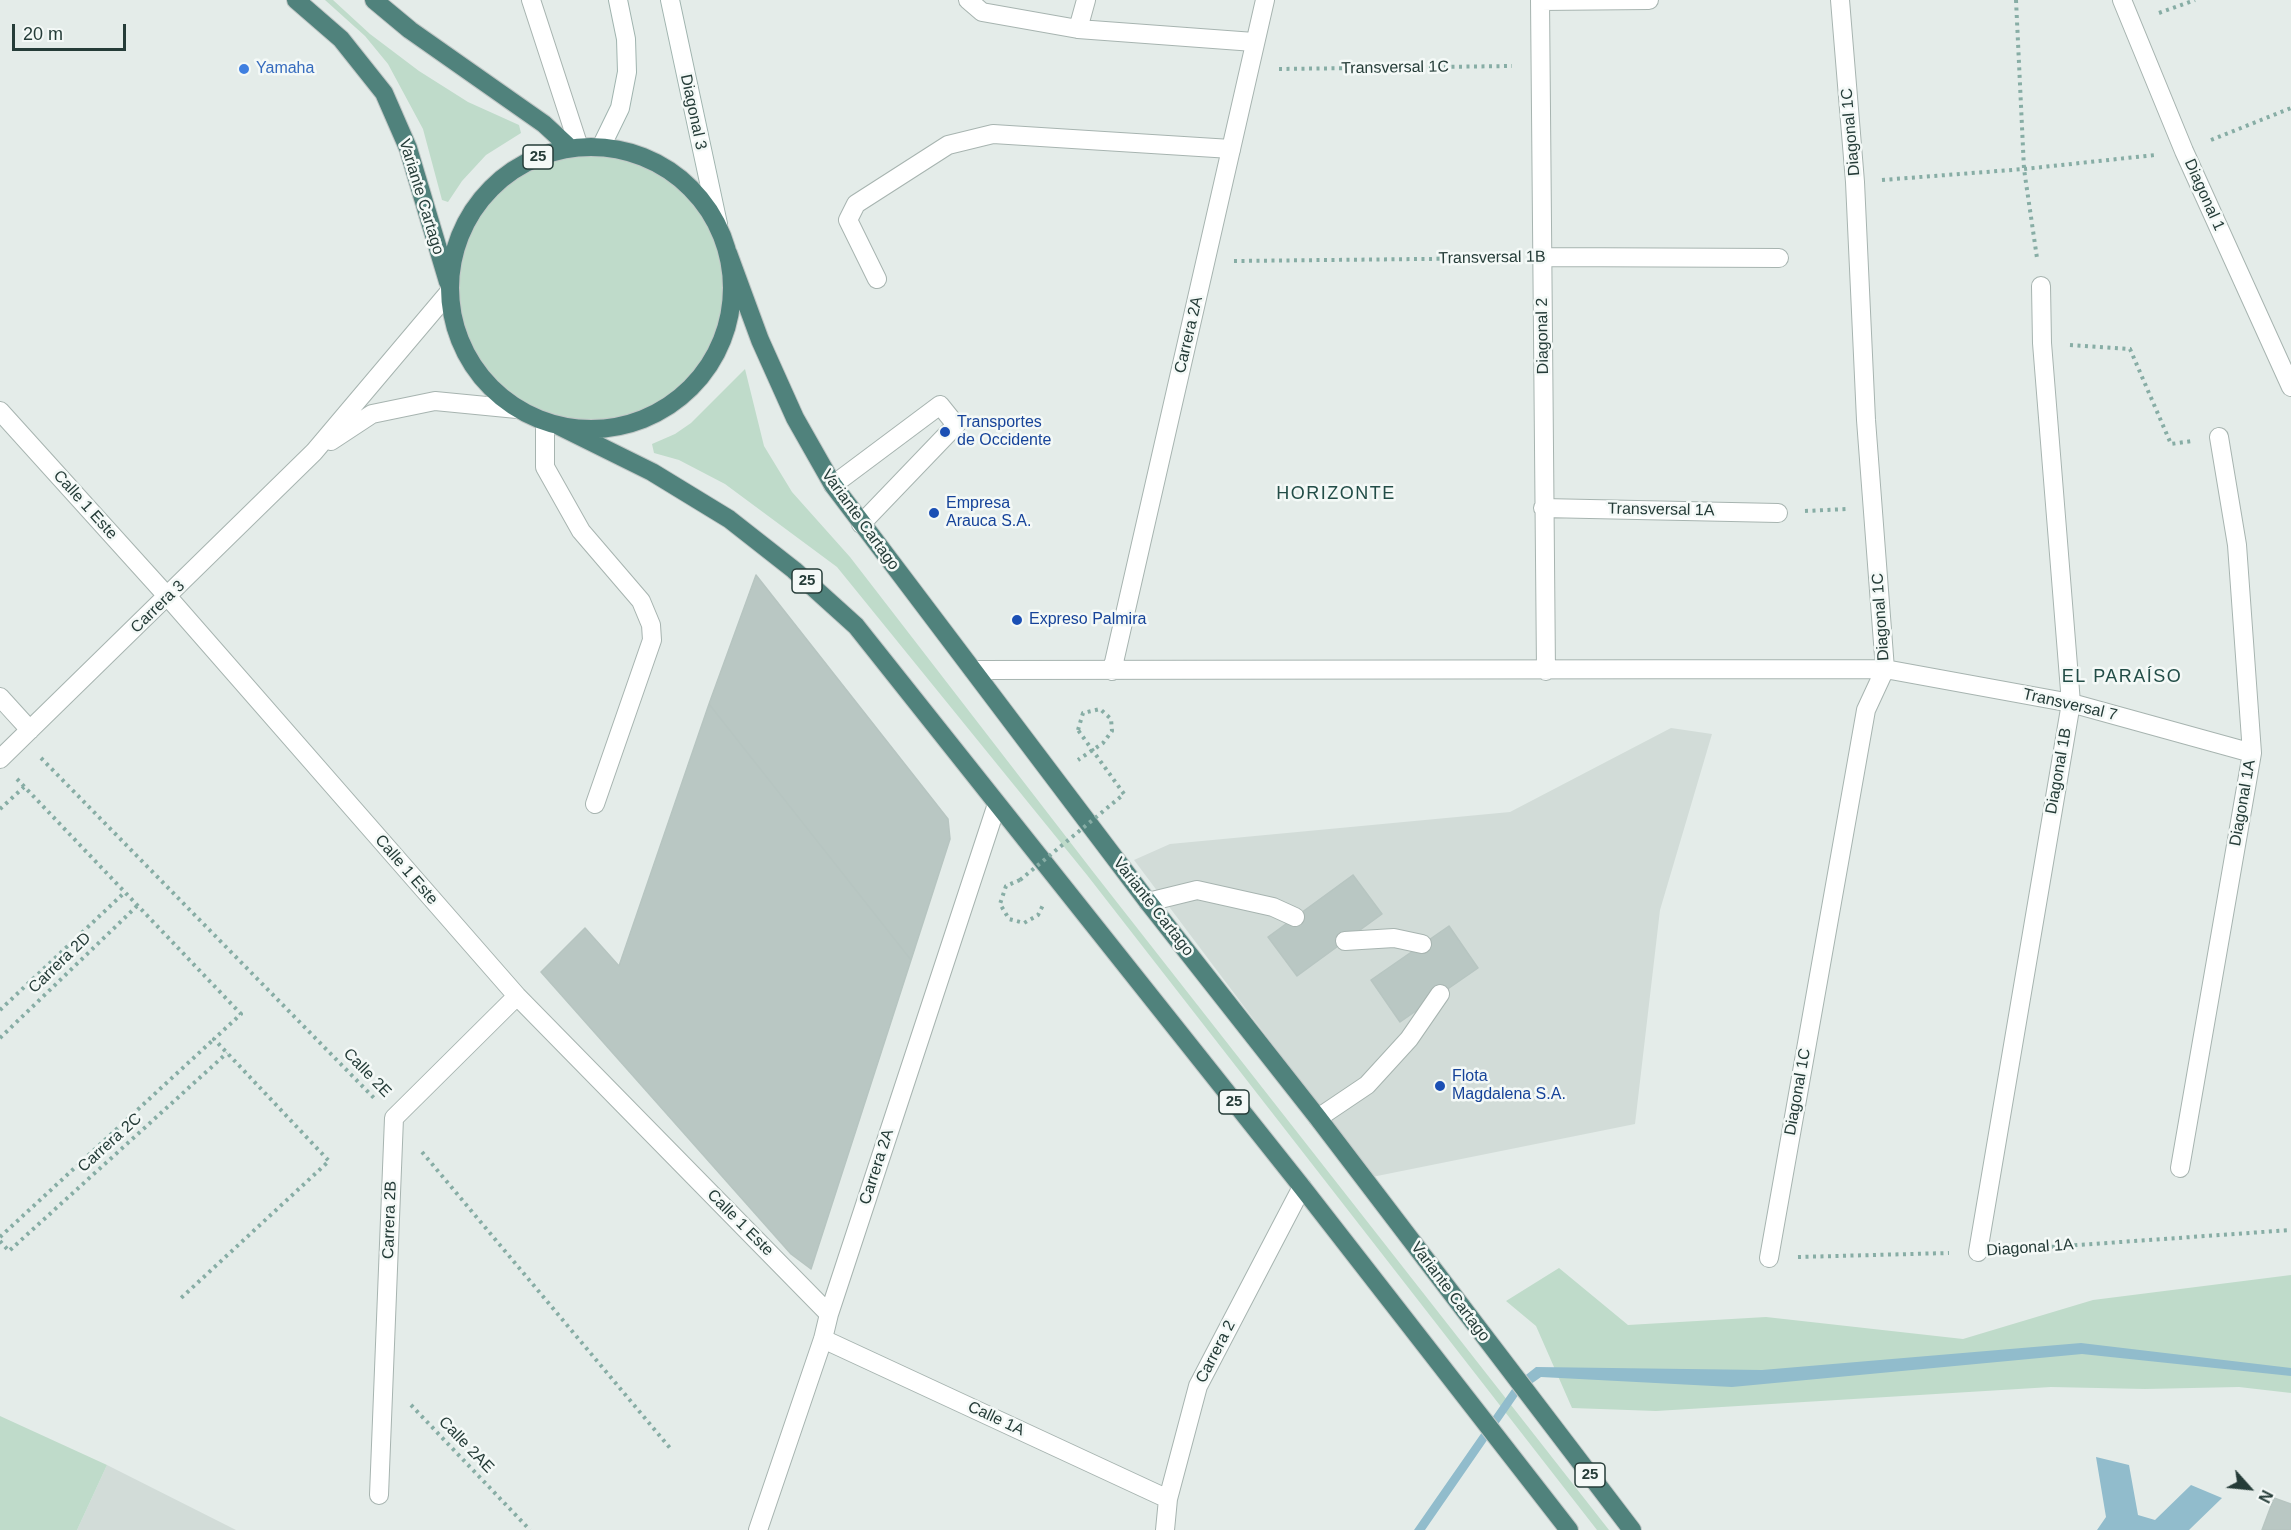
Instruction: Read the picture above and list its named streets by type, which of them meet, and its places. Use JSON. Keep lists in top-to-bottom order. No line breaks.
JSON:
{"streets":{"highway":["25","Variante Cartago"],"street":["Diagonal 3","Diagonal 1C","Diagonal 1","Transversal 1B","Carrera 2A","Diagonal 2","Calle 1 Este","Transversal 1A","Carrera 3","Transversal 7","Diagonal 1B","Diagonal 1A","Carrera 2B","Carrera 2","Calle 1A"],"path":["Transversal 1C","Carrera 2D","Calle 2E","Carrera 2C","Calle 2AE"]},"crossings":[["Transversal 1C","Carrera 2A"],["Transversal 1C","Diagonal 2"],["Diagonal 3","25"],["Diagonal 1C","Transversal 7"],["Diagonal 1C","Diagonal 1A"],["25","Variante Cartago"],["25","Carrera 2A"],["25","Carrera 3"],["25","Carrera 2"],["Variante Cartago","Carrera 3"],["Variante Cartago","Transversal 7"],["Transversal 1B","Carrera 2A"],["Transversal 1B","Diagonal 2"],["Carrera 2A","Calle 1 Este"],["Carrera 2A","Transversal 7"],["Carrera 2A","Calle 1A"],["Diagonal 2","Transversal 1A"],["Diagonal 2","Transversal 7"],["Calle 1 Este","Carrera 3"],["Carrera 3","Calle 2E"],["Transversal 7","Diagonal 1B"],["Transversal 7","Diagonal 1A"],["Diagonal 1B","Diagonal 1A"],["Carrera 2D","Carrera 2C"],["Calle 2E","Carrera 2B"],["Carrera 2B","Calle 2AE"],["Carrera 2","Calle 1A"]],"districts":["HORIZONTE","EL PARAÍSO"],"places":["Yamaha","Transportes de Occidente","Empresa Arauca S.A.","Expreso Palmira","Flota Magdalena S.A."],"scale_bar":"20 m","north":"bottom right"}
